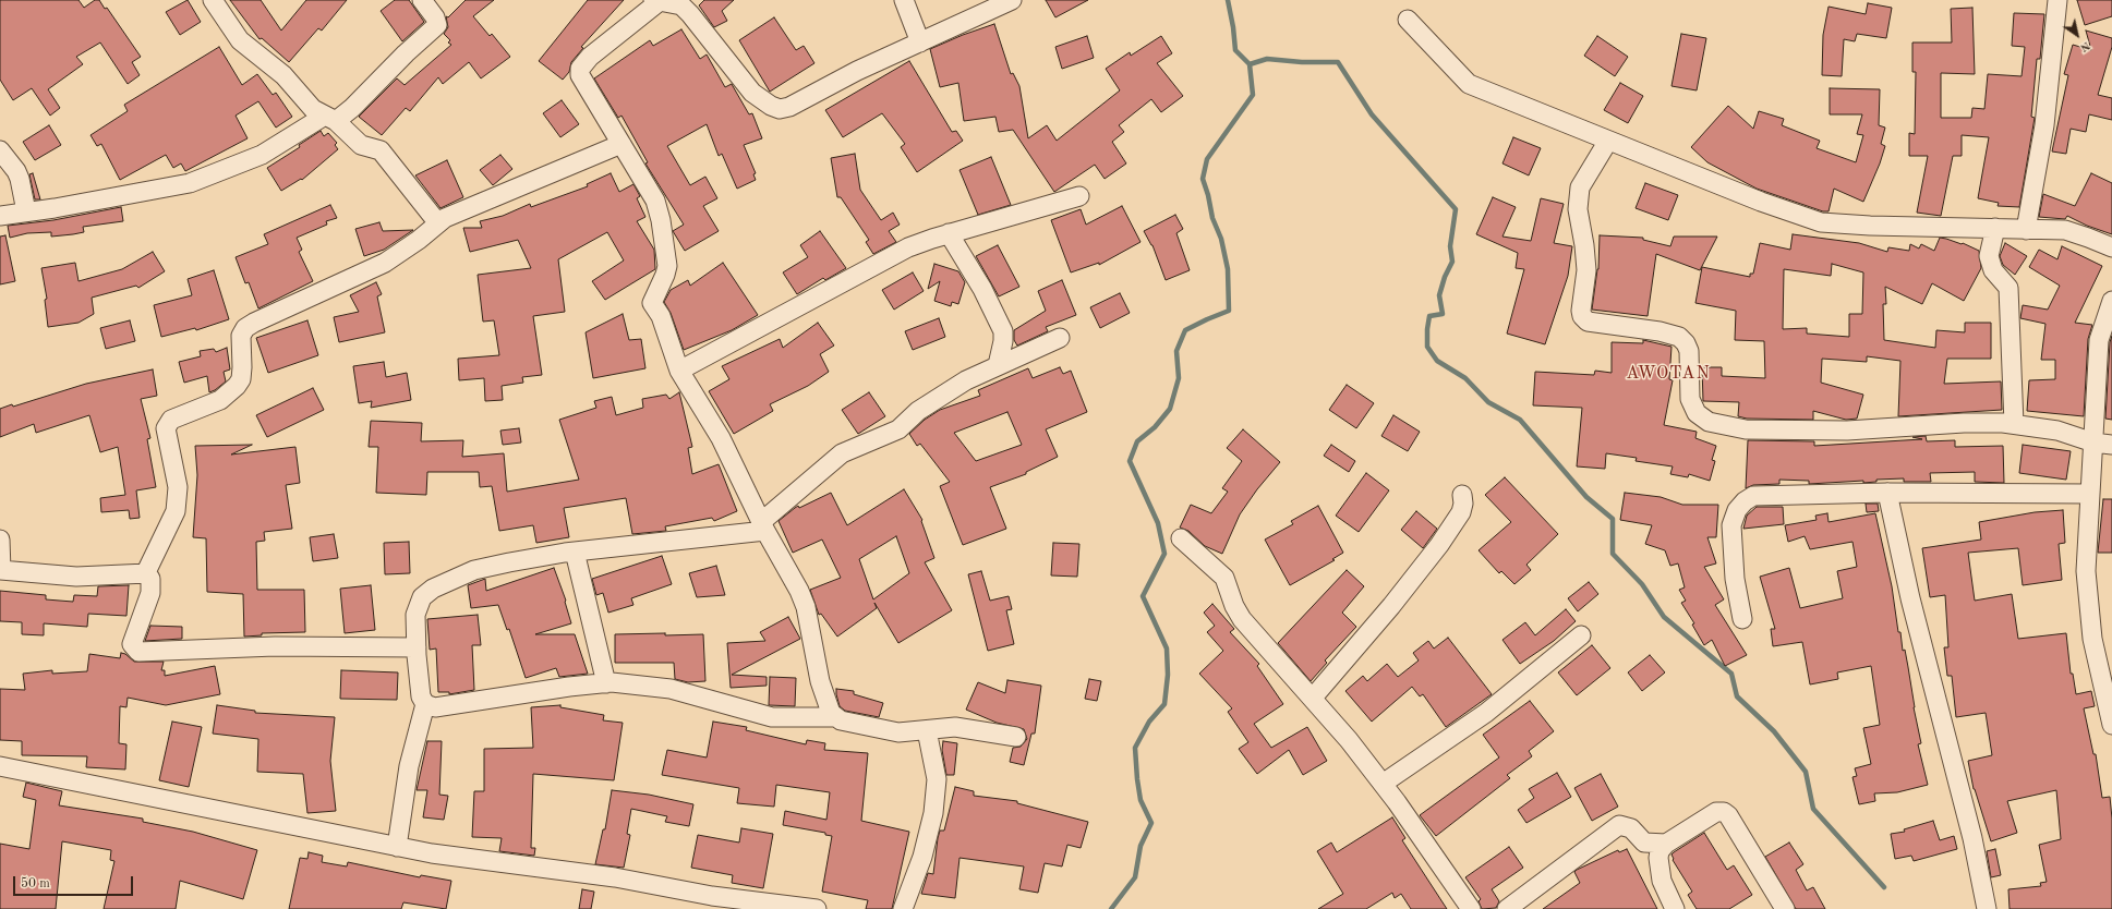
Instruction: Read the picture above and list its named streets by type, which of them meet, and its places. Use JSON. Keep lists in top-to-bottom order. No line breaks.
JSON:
{"districts":["AWOTAN"],"scale_bar":"50 m","north":"bottom right"}
